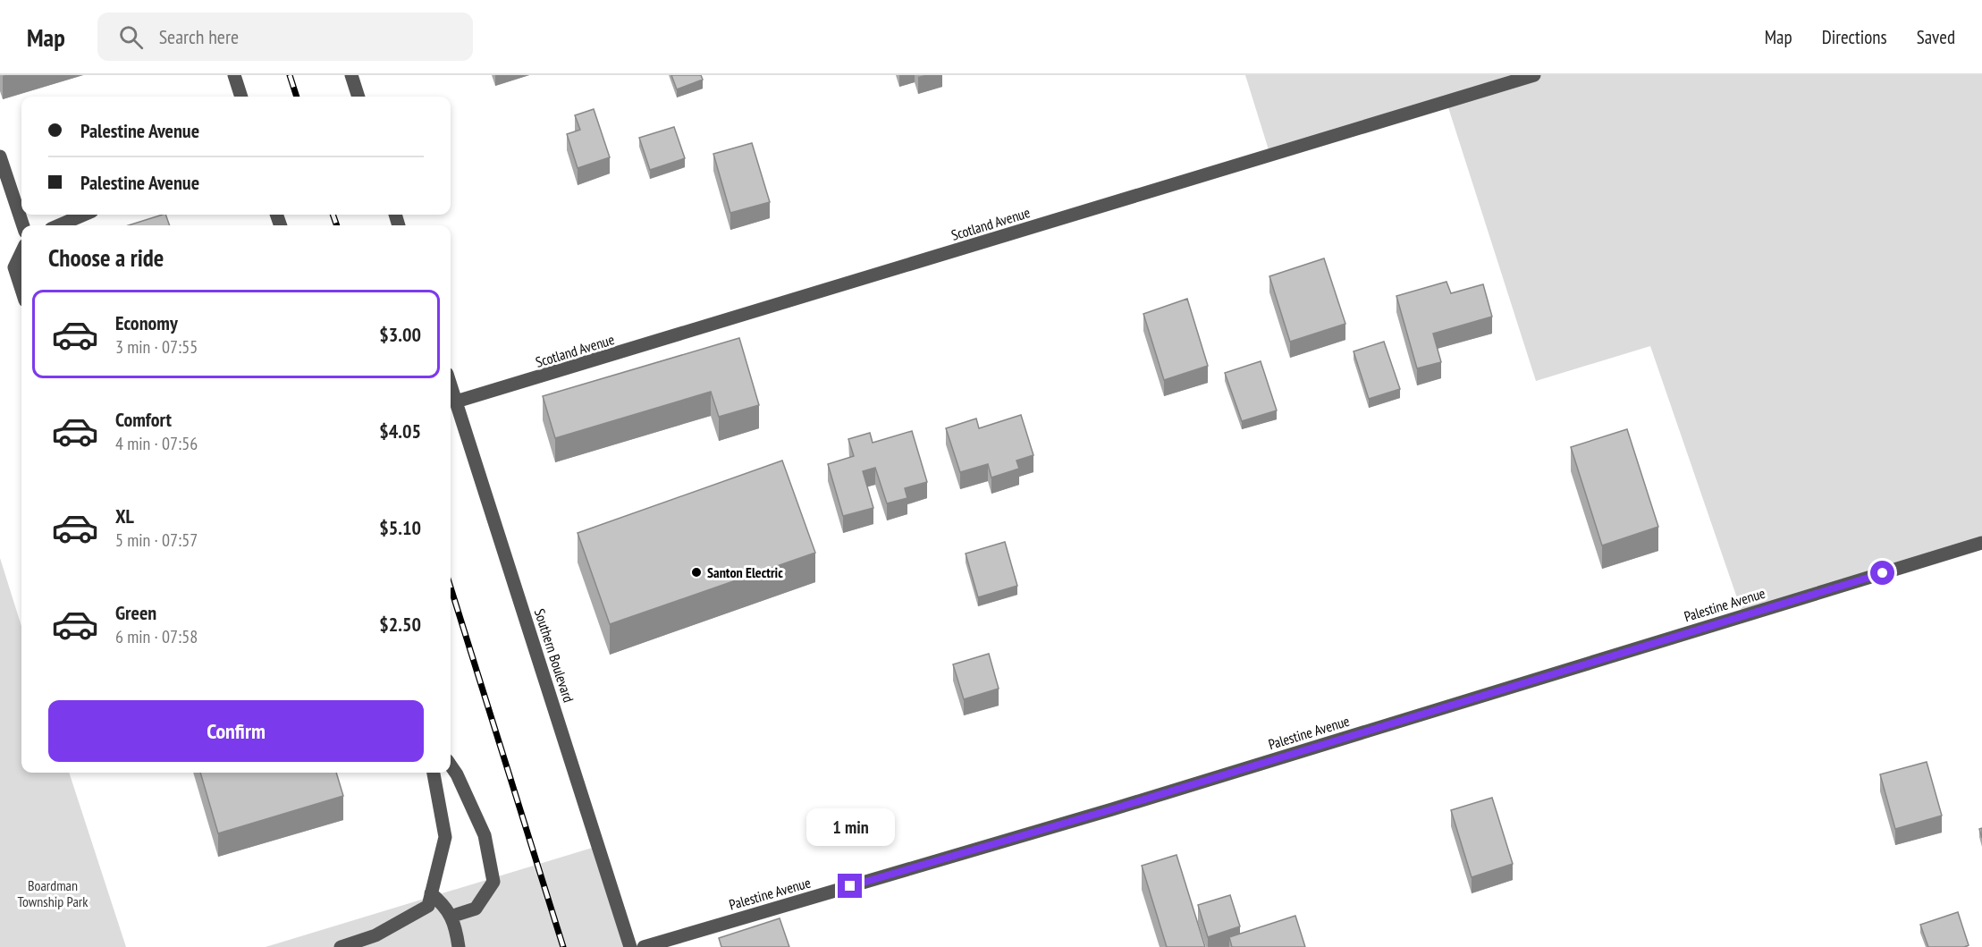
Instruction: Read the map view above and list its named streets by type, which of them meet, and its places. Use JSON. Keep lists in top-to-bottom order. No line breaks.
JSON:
{"streets":{"street":["Scotland Avenue","Palestine Avenue","Southern Boulevard"]},"crossings":[["Scotland Avenue","Southern Boulevard"]],"parks":["Boardman Township Park"],"places":["Santon Electric"],"page":{"header":"Map","search":"Search here","nav":["Map","Directions","Saved"],"banner":["Palestine Avenue","Palestine Avenue"],"heading":"Choose a ride","list":[{"name":"Economy","note":"3 min · 07:55","value":"$3.00"},{"name":"Comfort","note":"4 min · 07:56","value":"$4.05"},{"name":"XL","note":"5 min · 07:57","value":"$5.10"},{"name":"Green","note":"6 min · 07:58","value":"$2.50"}],"buttons":"Confirm","bubble":"1 min"}}
